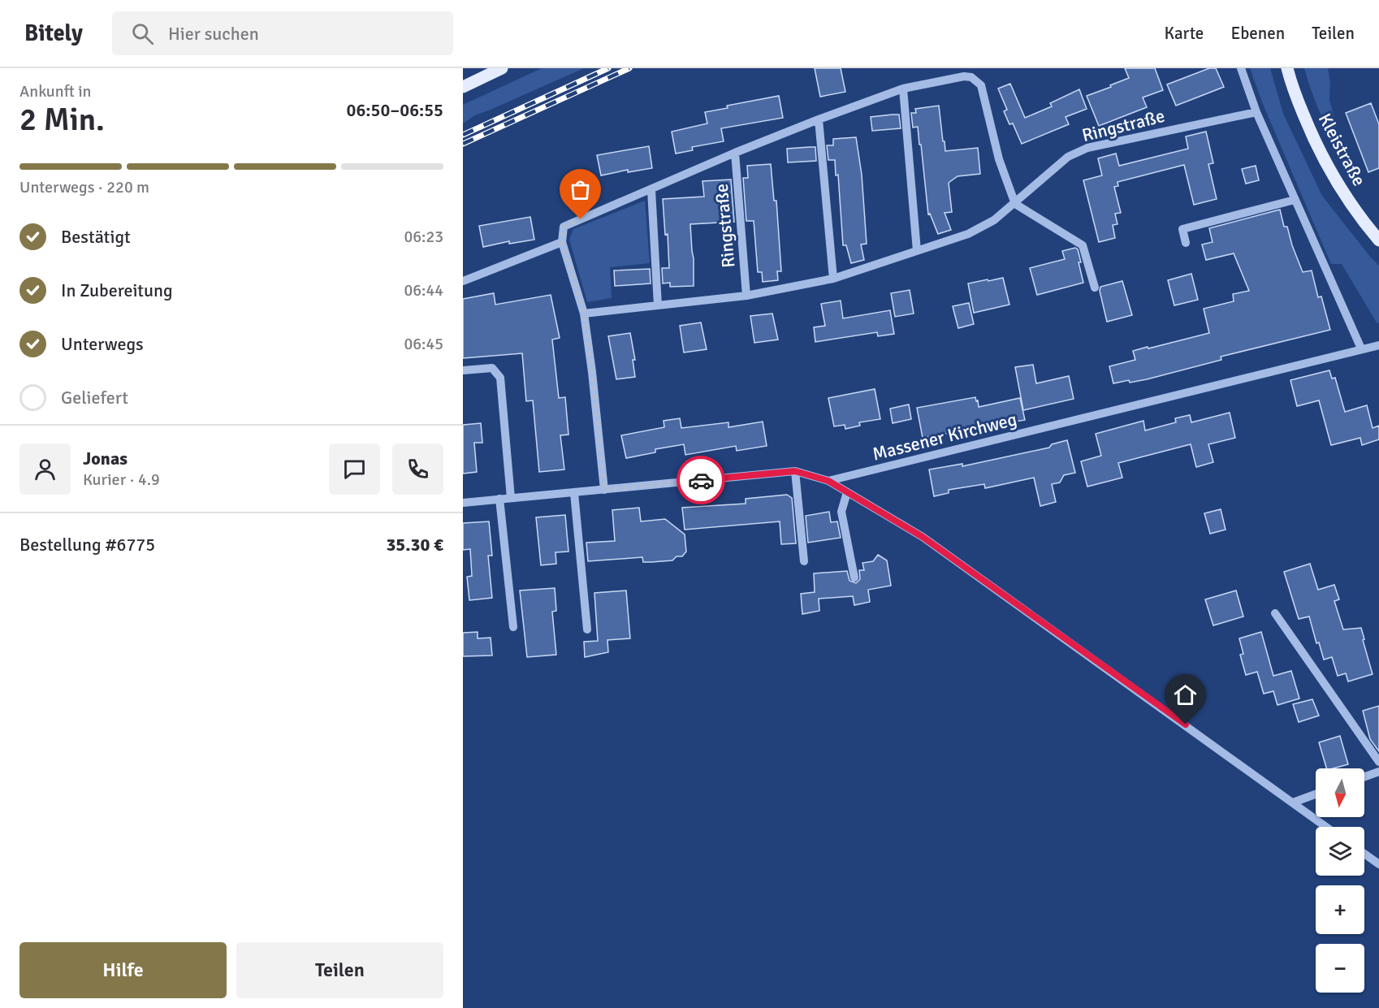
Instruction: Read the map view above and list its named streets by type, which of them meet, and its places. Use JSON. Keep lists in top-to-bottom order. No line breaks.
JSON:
{"streets":{"main road":["Kleistraße"],"street":["Ringstraße","Massener Kirchweg"]},"north":"bottom","page":{"header":"Bitely","search":"Hier suchen","nav":["Karte","Ebenen","Teilen"],"heading":["2 Min.","Ankunft in","06:50–06:55"],"panel":["Jonas","Kurier · 4.9","Bestellung #6775","35.30 €"],"bar":"Unterwegs · 220 m","list":[["Bestätigt","06:23"],["In Zubereitung","06:44"],["Unterwegs","06:45"],"Geliefert"],"map_buttons":["+","−"],"buttons":["Hilfe","Teilen"]}}
